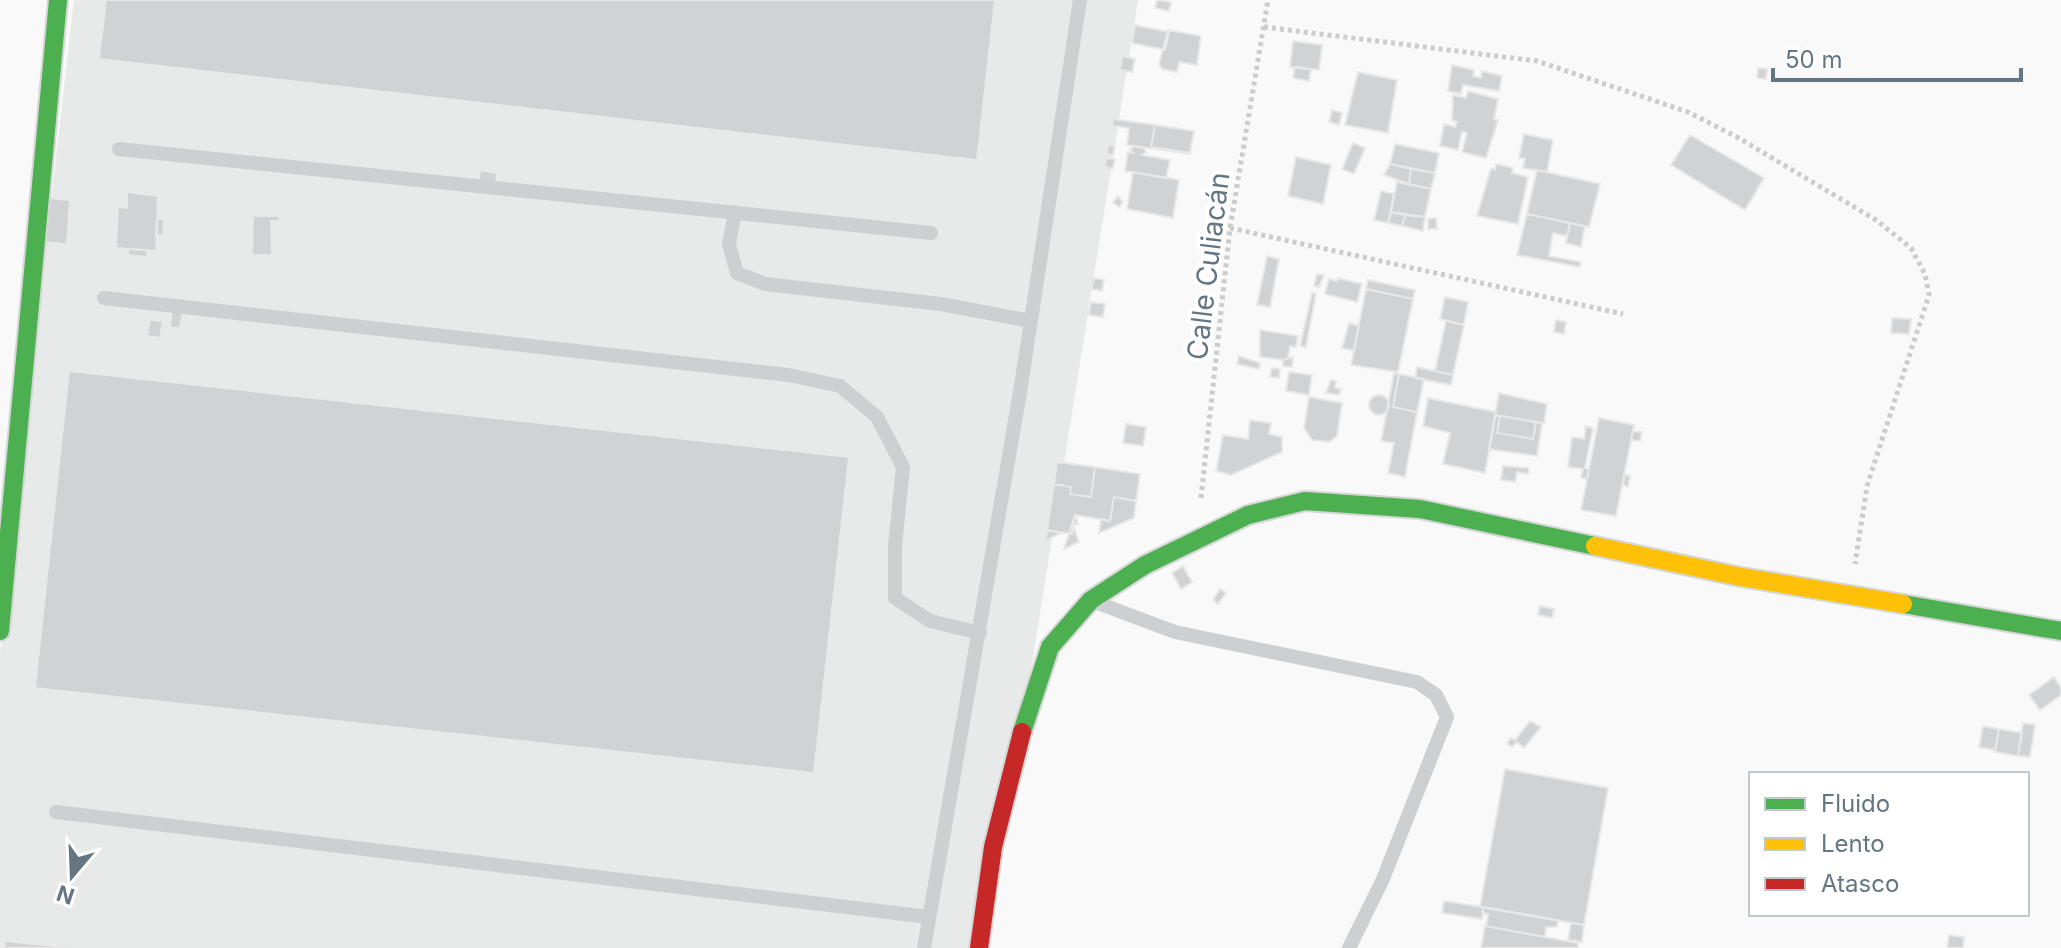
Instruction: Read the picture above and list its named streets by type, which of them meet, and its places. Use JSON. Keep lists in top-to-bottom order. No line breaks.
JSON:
{"streets":{"path":["Calle Culiacán"]},"legend":["Fluido","Lento","Atasco"],"scale_bar":"50 m","north":"bottom"}
